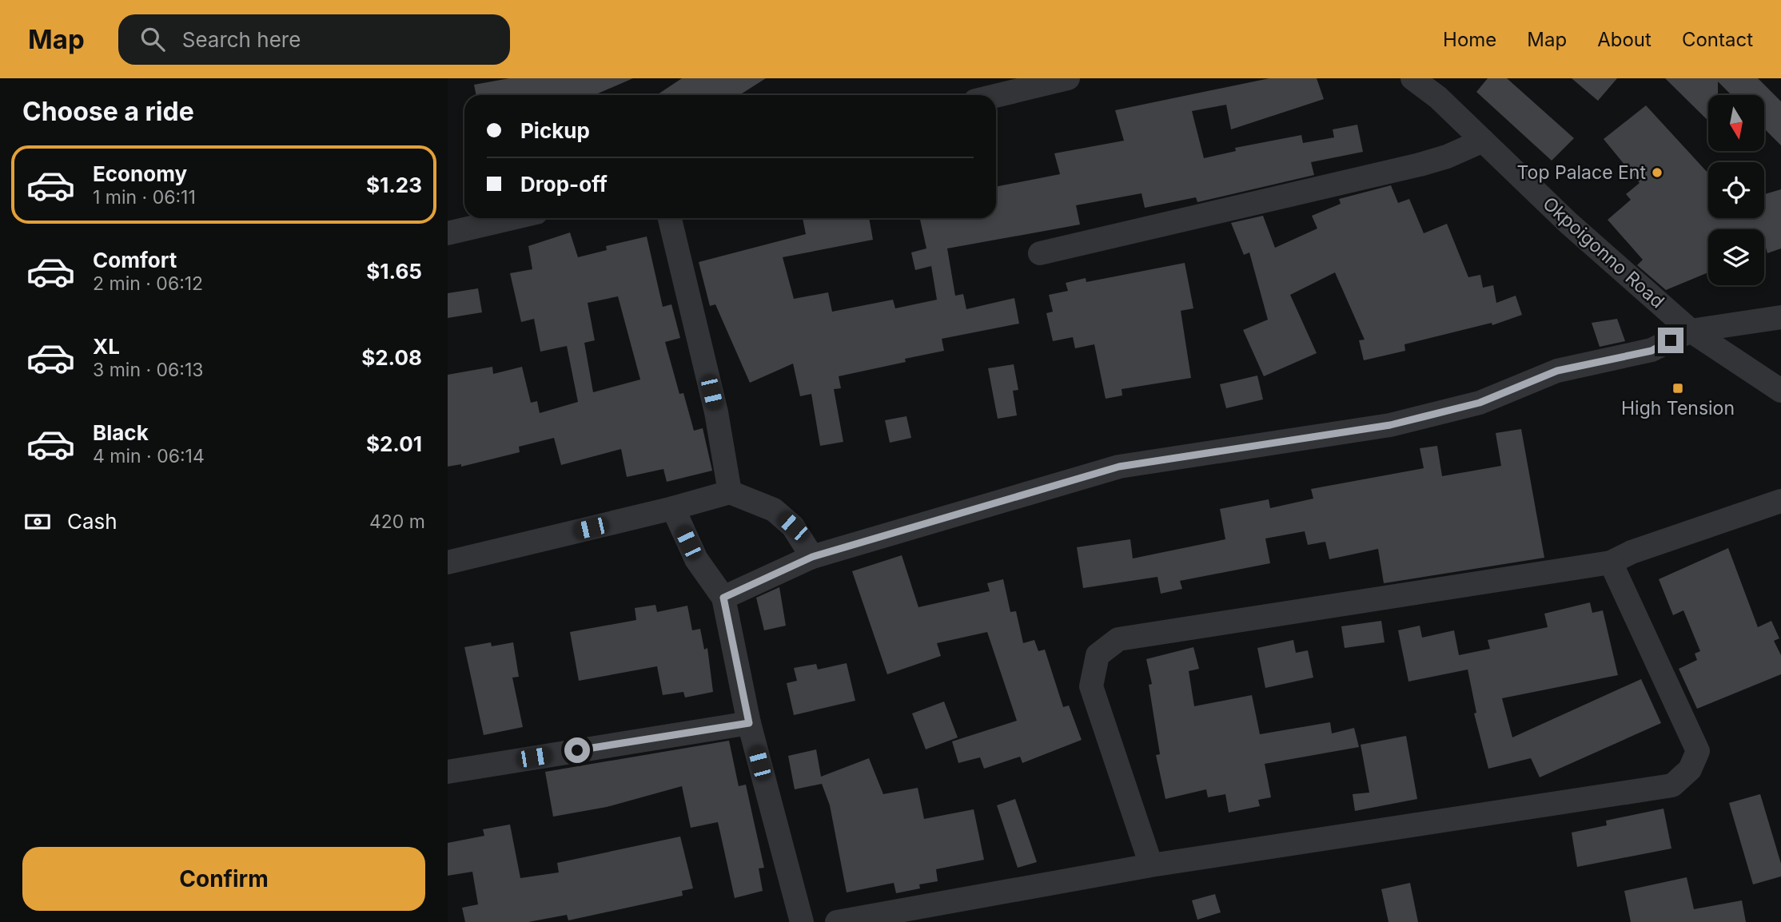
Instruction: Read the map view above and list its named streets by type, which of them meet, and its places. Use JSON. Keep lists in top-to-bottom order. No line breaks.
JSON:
{"streets":{"street":["Okpoigonno Road"]},"places":{"other":["Top Palace Ent"],"transit":["High Tension"]},"north":"bottom","page":{"header":"Map","search":"Search here","nav":["Home","Map","About","Contact"],"heading":"Choose a ride","banner":["Pickup","Drop-off"],"list":[{"name":"Economy","note":"1 min · 06:11","value":"$1.23"},{"name":"Comfort","note":"2 min · 06:12","value":"$1.65"},{"name":"XL","note":"3 min · 06:13","value":"$2.08"},{"name":"Black","note":"4 min · 06:14","value":"$2.01"}],"pay":["Cash","420 m"],"buttons":"Confirm"}}
